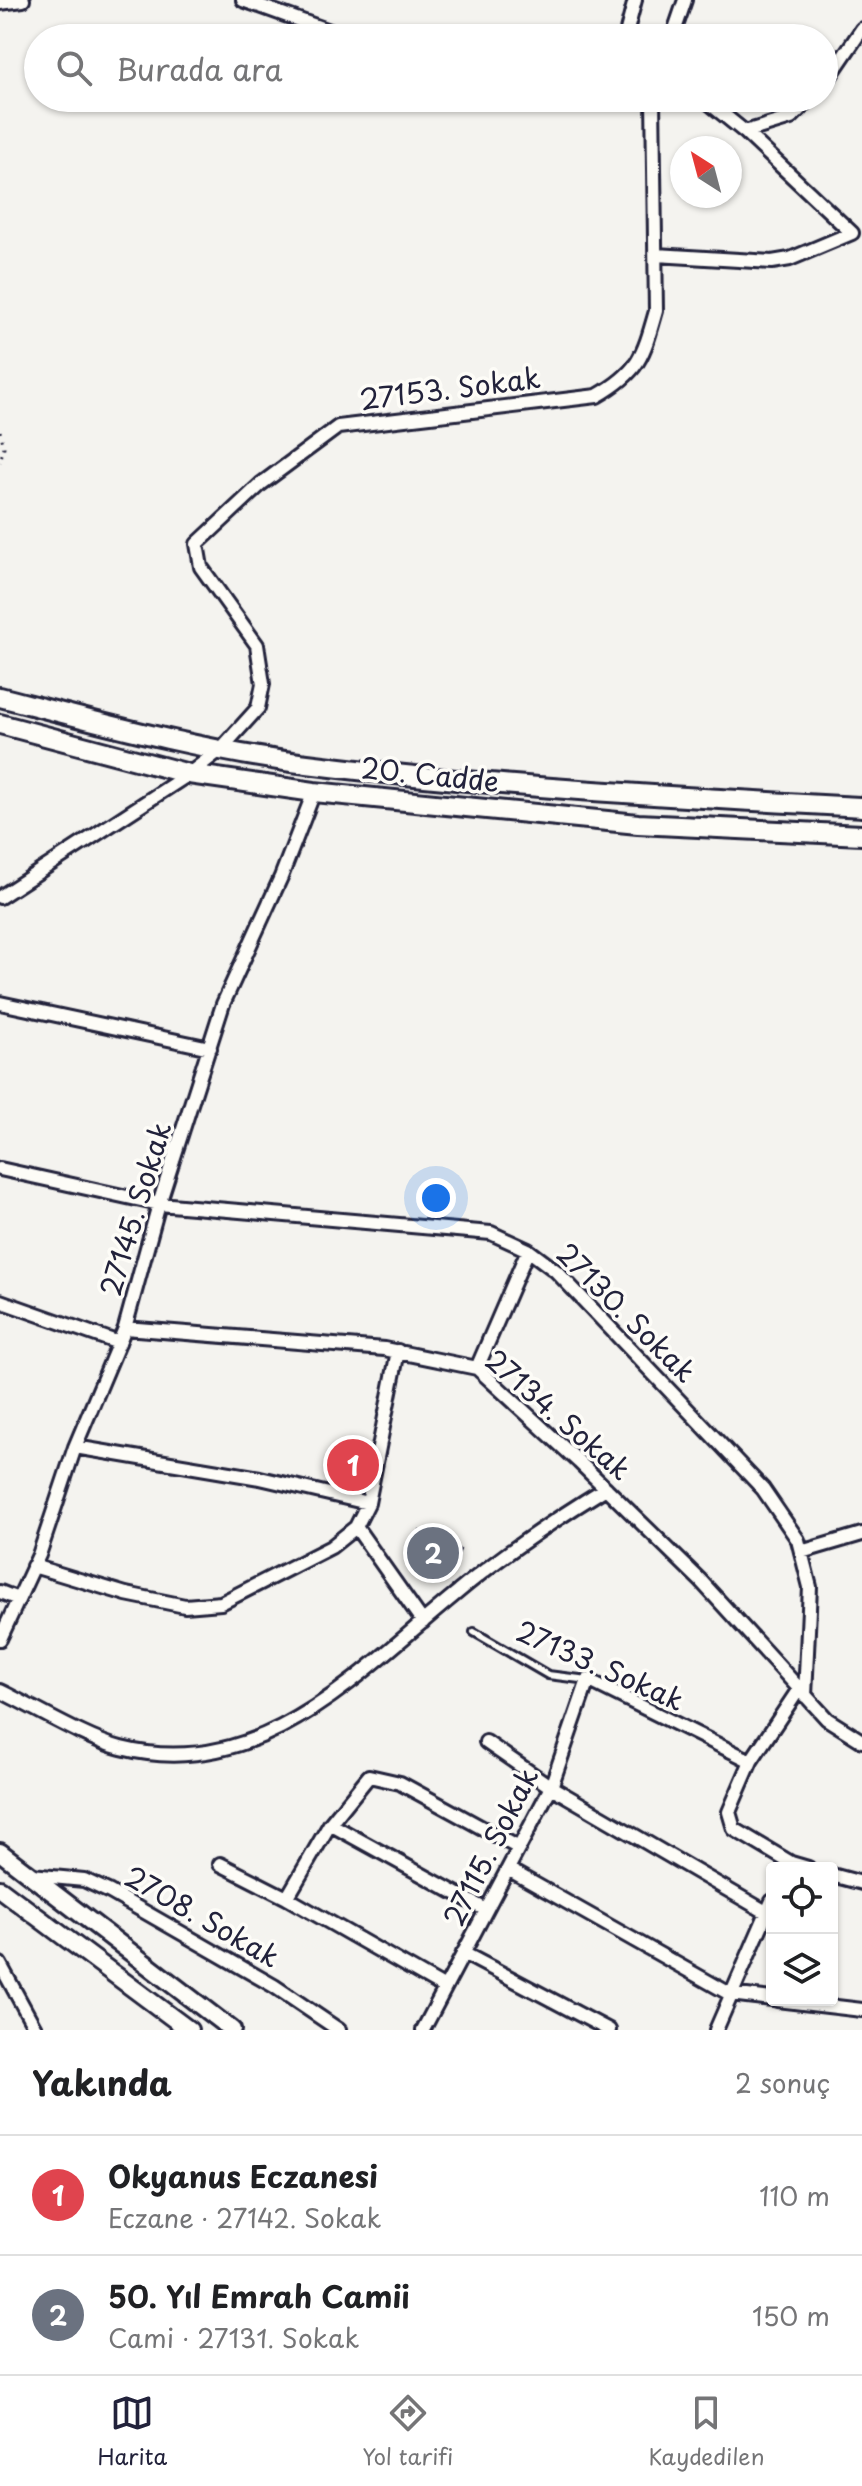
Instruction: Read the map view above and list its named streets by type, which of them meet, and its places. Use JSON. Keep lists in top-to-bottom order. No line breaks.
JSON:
{"streets":{"main road":["20. Cadde"],"street":["27153. Sokak","27145. Sokak","27130. Sokak","27134. Sokak","27133. Sokak","27115. Sokak","2708. Sokak"]},"crossings":[["27153. Sokak","20. Cadde"],["20. Cadde","27145. Sokak"],["27145. Sokak","27130. Sokak"],["27145. Sokak","27134. Sokak"],["27130. Sokak","27134. Sokak"],["27133. Sokak","27115. Sokak"]],"north":"top left","page":{"search":"Burada ara","pins":["1","2"],"heading":["Yakında","2 sonuç"],"list":[{"mark":"1","name":"Okyanus Eczanesi","note":"Eczane · 27142. Sokak","value":"110 m"},{"mark":"2","name":"50. Yıl Emrah Camii","note":"Cami · 27131. Sokak","value":"150 m"}],"nav":["Harita","Yol tarifi","Kaydedilen"]}}
